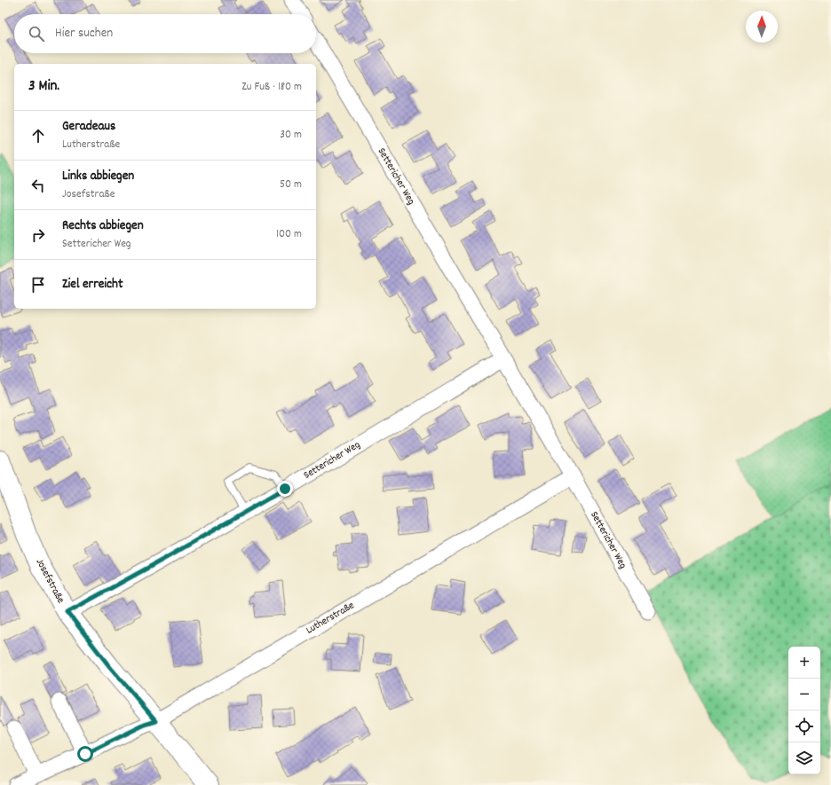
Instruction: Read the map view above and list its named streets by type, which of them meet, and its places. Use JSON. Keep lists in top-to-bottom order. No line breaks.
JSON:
{"streets":{"street":["Settericher Weg","Josefstraße","Lutherstraße"]},"crossings":[["Settericher Weg","Josefstraße"],["Settericher Weg","Lutherstraße"],["Josefstraße","Lutherstraße"]],"north":"top","page":{"search":"Hier suchen","heading":["3 Min.","Zu Fuß · 180 m"],"list":[["Geradeaus","Lutherstraße","30 m"],["Links abbiegen","Josefstraße","50 m"],["Rechts abbiegen","Settericher Weg","100 m"],"Ziel erreicht"],"map_buttons":["+","−"]}}
